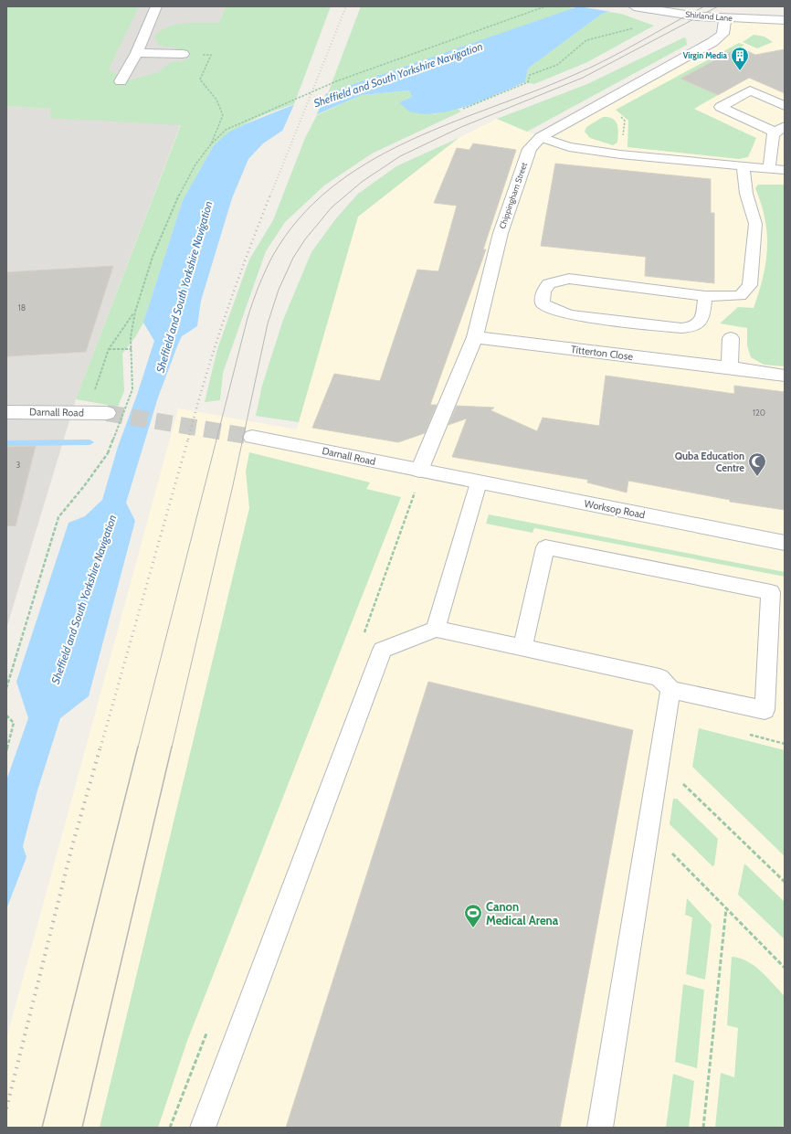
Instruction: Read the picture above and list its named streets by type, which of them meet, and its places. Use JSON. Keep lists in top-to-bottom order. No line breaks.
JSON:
{"streets":{"street":["Shirland Lane","Chippingham Street","Titterton Close","Darnall Road","Worksop Road"]},"crossings":[["Shirland Lane","Chippingham Street"],["Chippingham Street","Titterton Close"],["Chippingham Street","Darnall Road"],["Darnall Road","Worksop Road"]],"water":["Sheffield and South Yorkshire Navigation"],"places":{"building":["Virgin Media"],"mosque":["Quba Education Centre"],"sports":["Canon Medical Arena"]},"house_numbers":["18","120","3"]}
